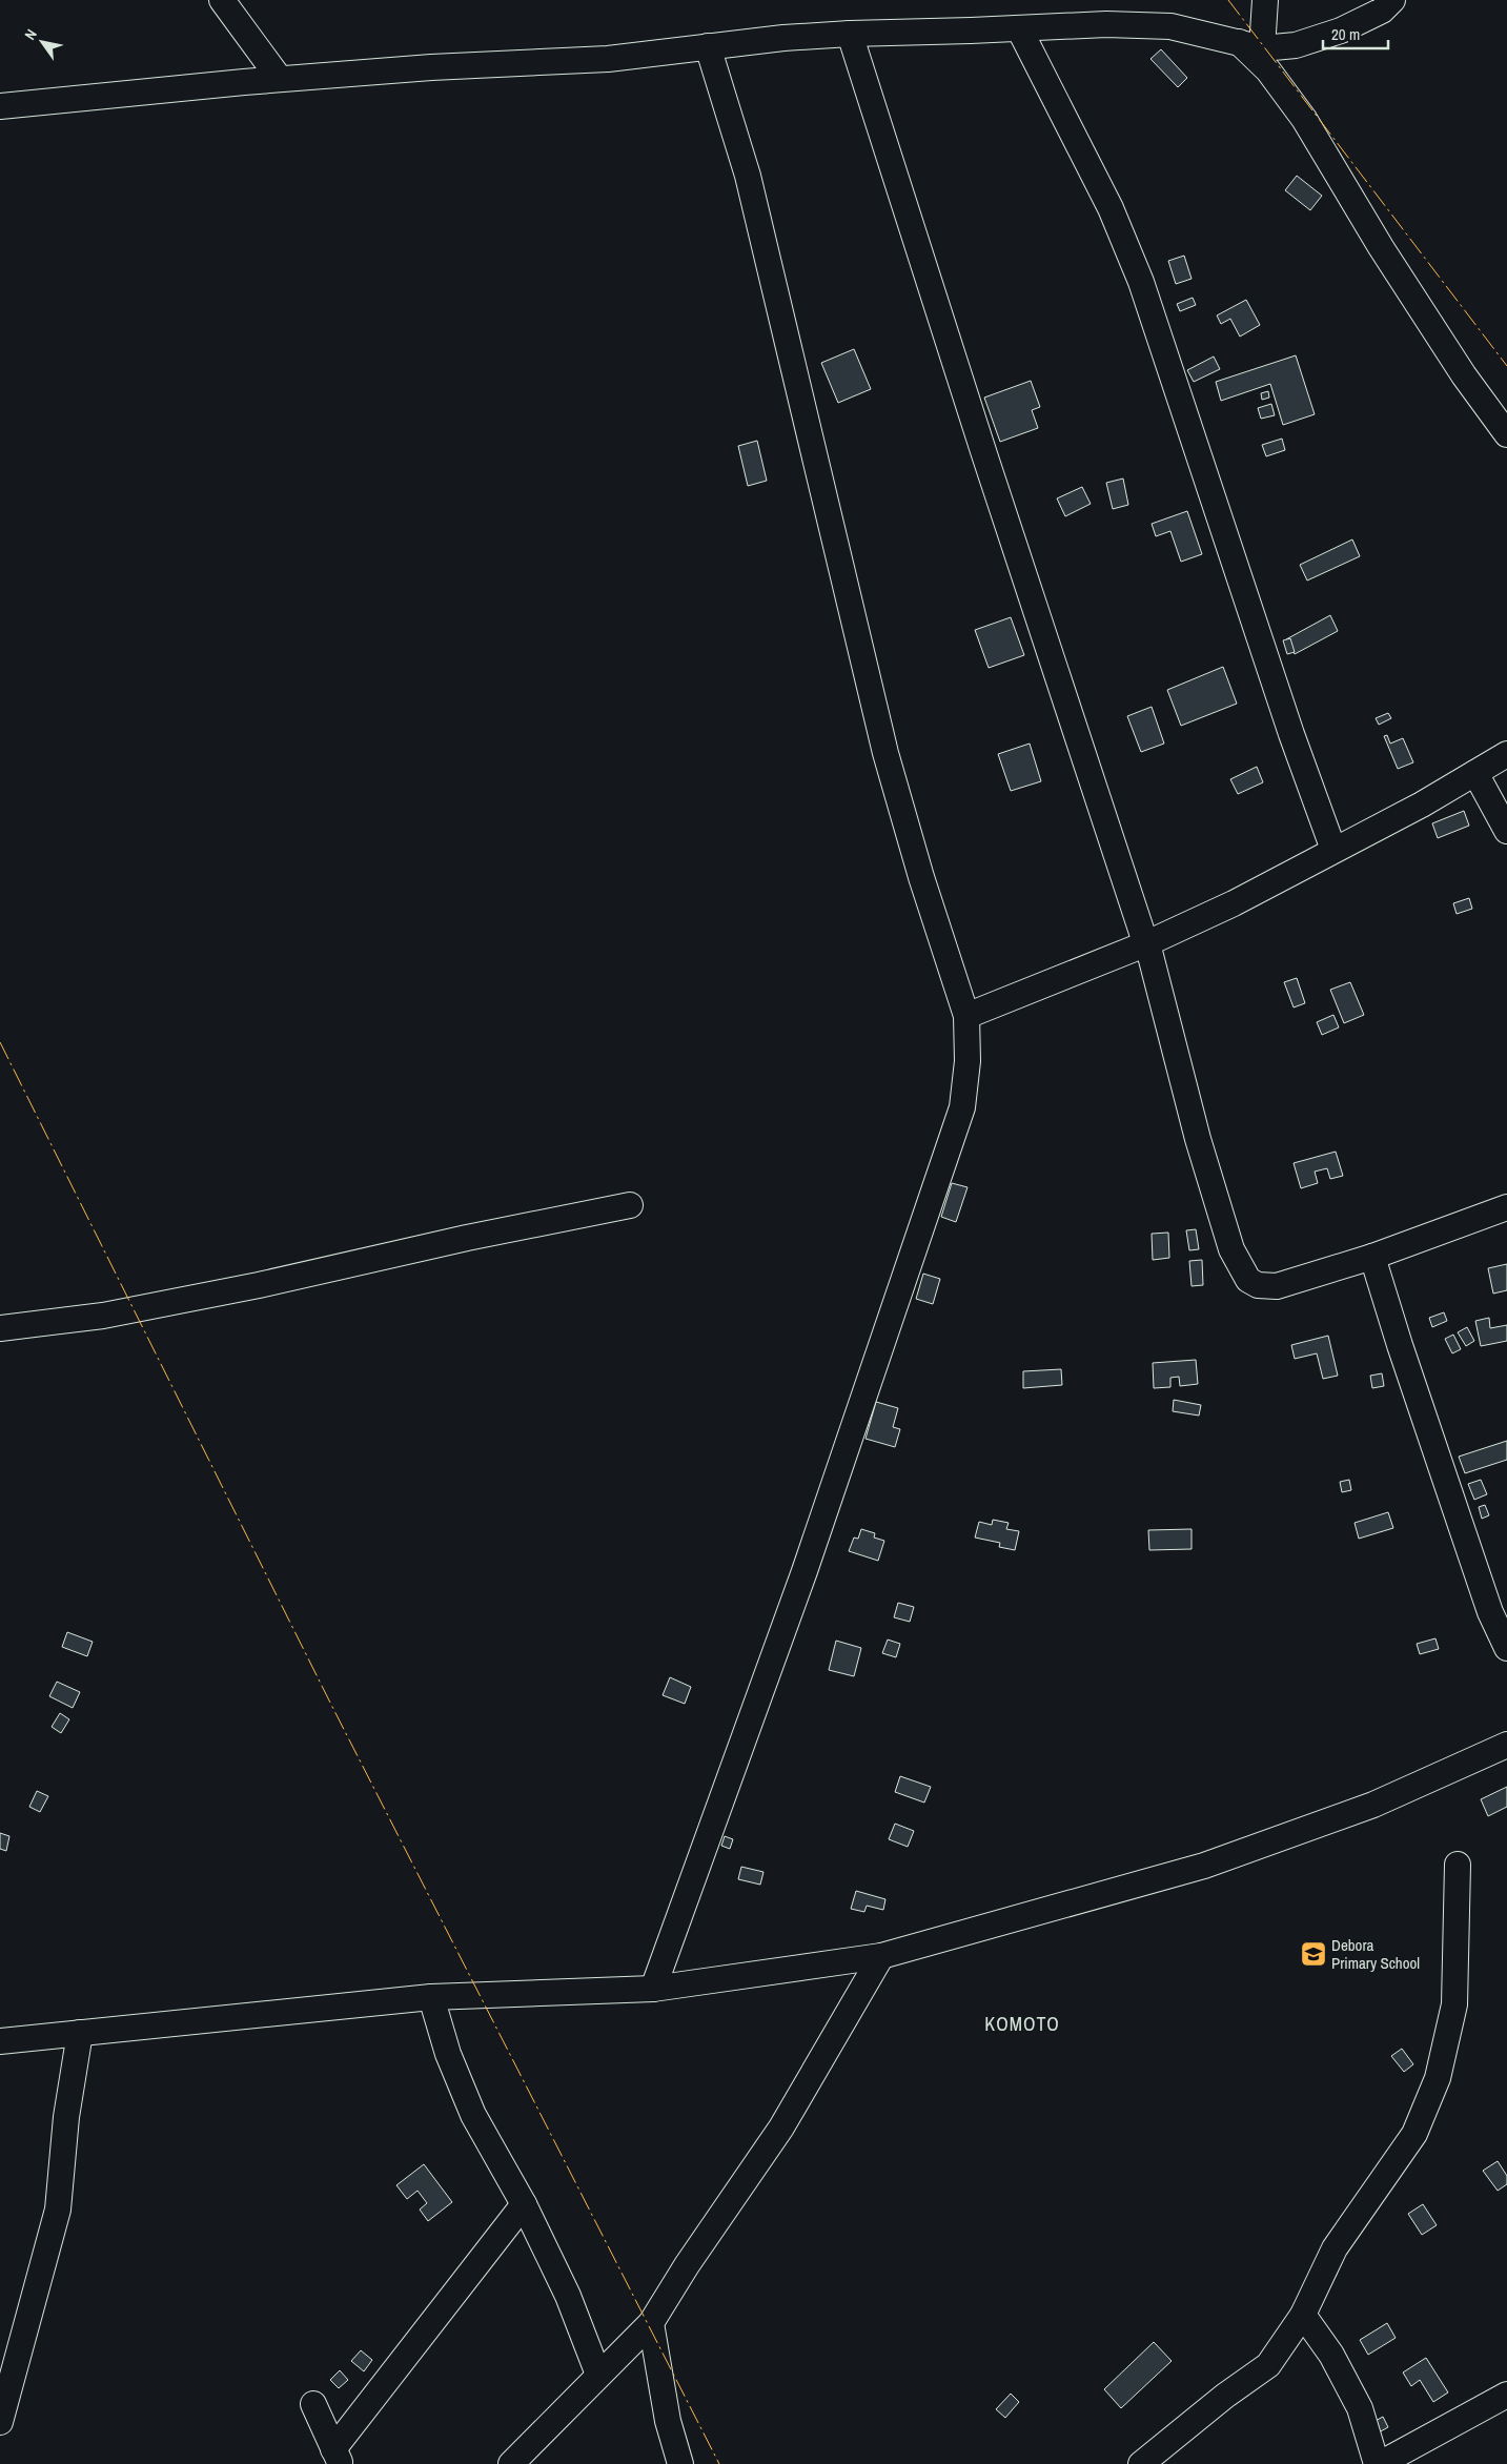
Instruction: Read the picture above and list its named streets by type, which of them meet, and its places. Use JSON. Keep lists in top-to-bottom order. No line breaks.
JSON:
{"districts":["KOMOTO"],"places":{"school or university":["Debora Primary School"]},"scale_bar":"20 m","north":"top left"}
